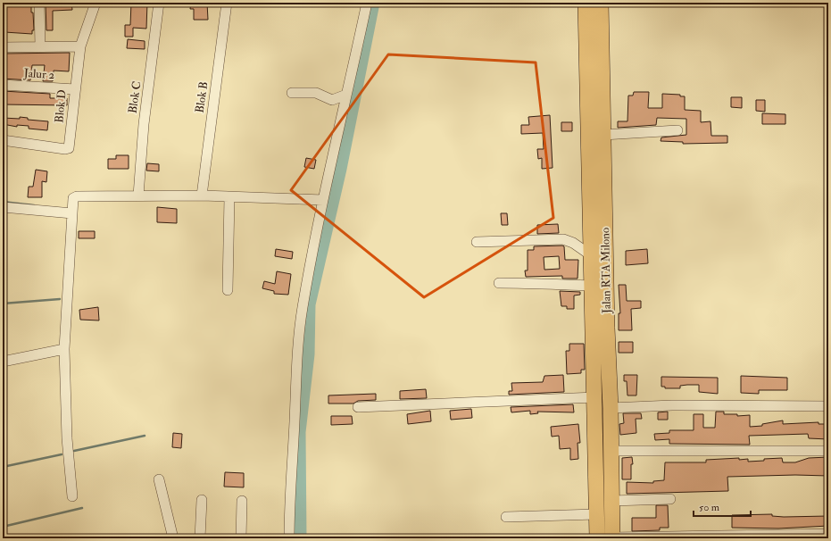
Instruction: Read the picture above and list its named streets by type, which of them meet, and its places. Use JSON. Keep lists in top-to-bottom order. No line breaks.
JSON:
{"streets":{"highway":["Jalan RTA Milono"],"street":["Jalur 2","Blok C","Blok B","Blok D"]},"crossings":[["Jalur 2","Blok D"]],"scale_bar":"50 m"}
